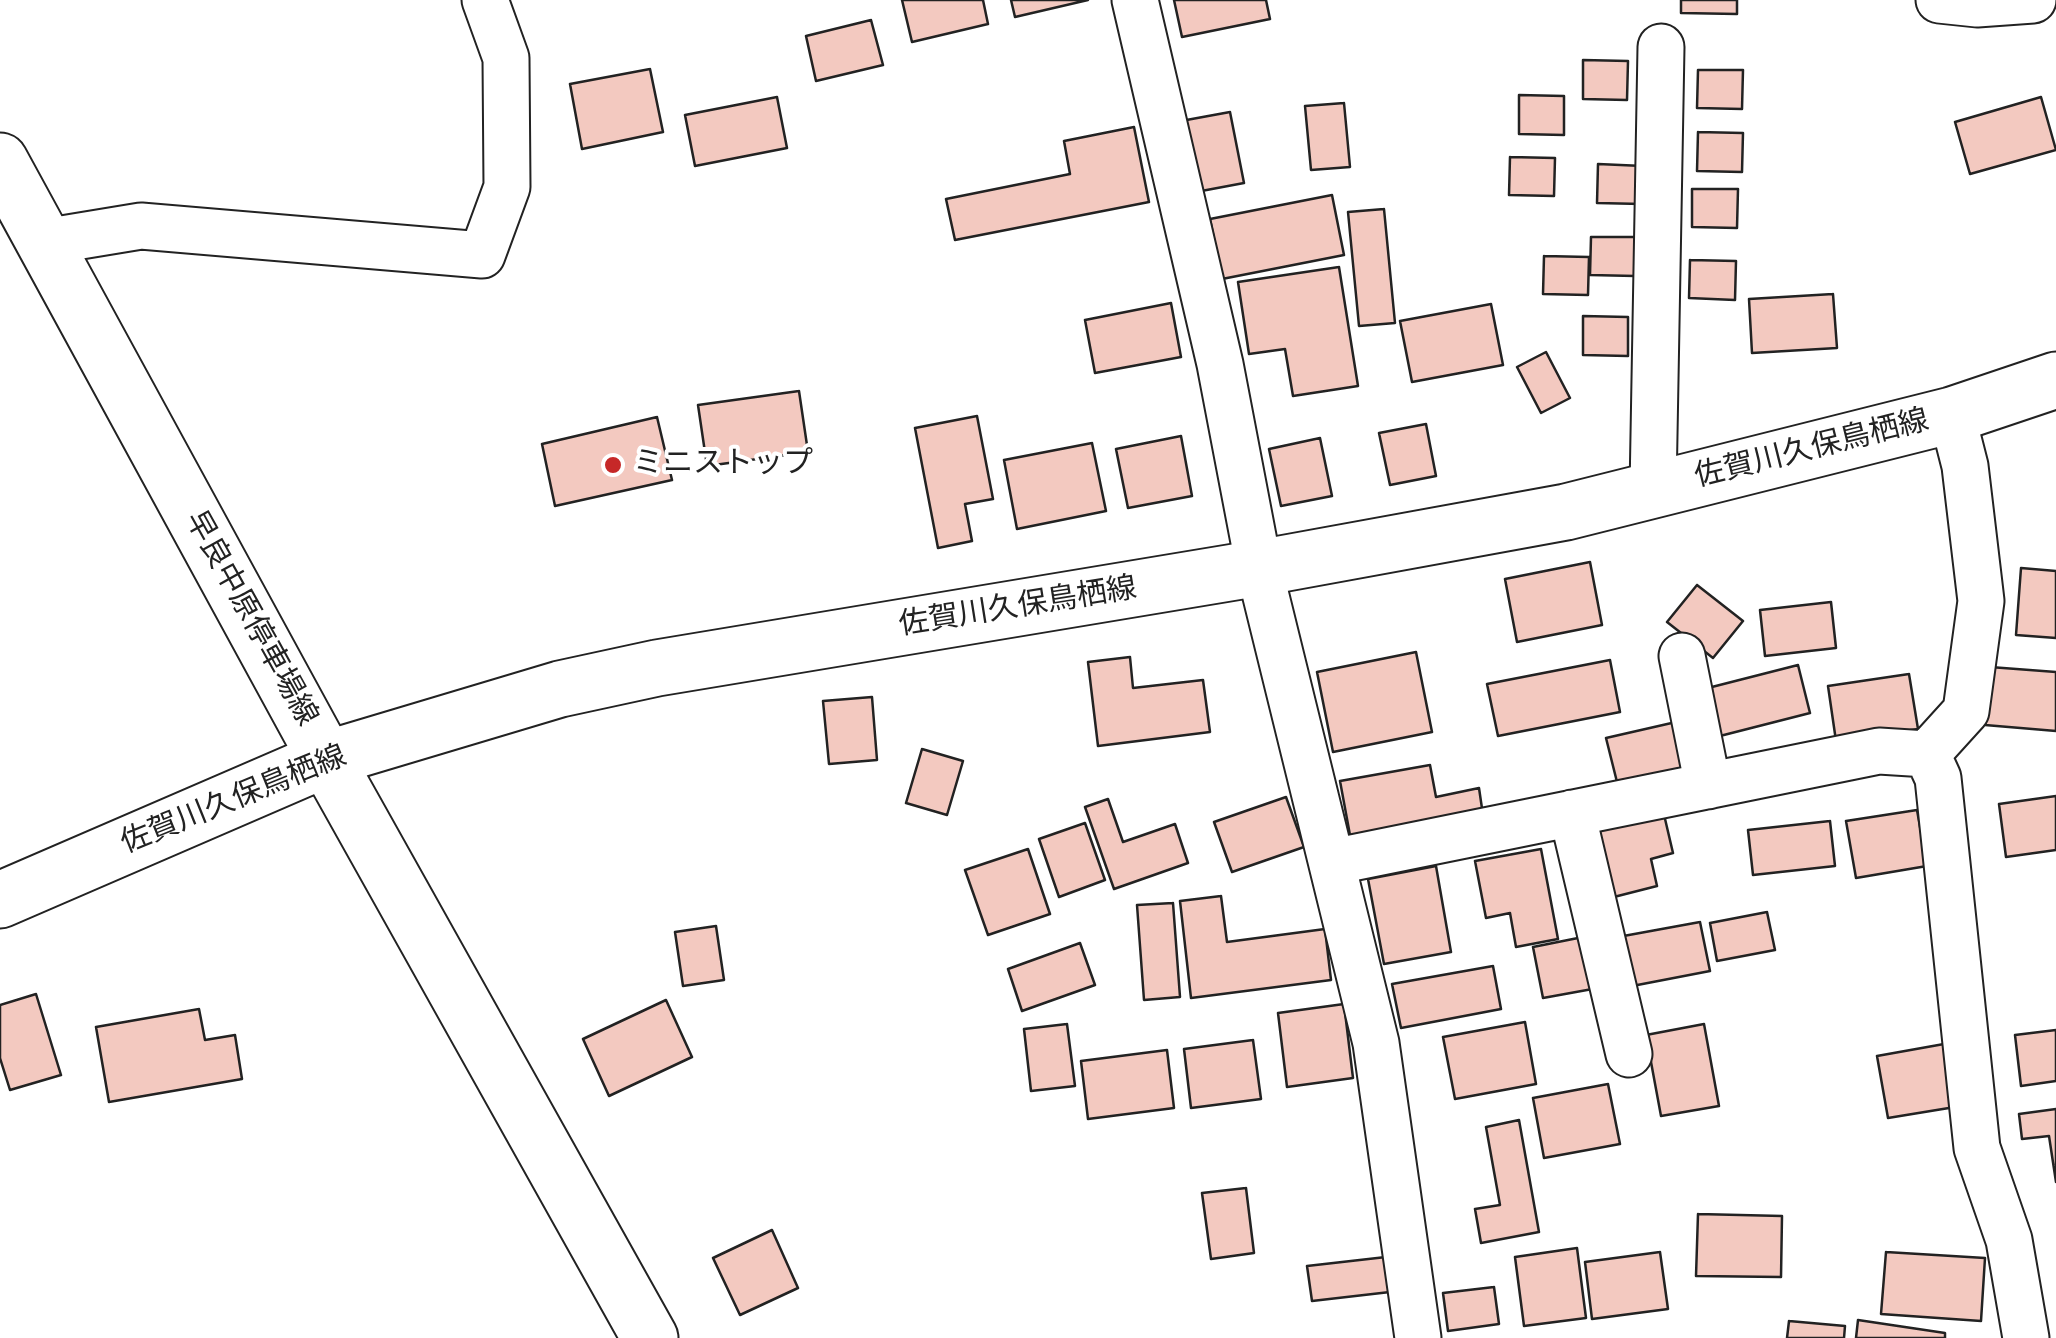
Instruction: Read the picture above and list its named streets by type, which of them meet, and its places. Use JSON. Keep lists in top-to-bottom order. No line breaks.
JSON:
{"streets":{"main road":["佐賀川久保鳥栖線","早良中原停車場線"]},"crossings":[["佐賀川久保鳥栖線","早良中原停車場線"]],"places":["ミニストップ"]}
